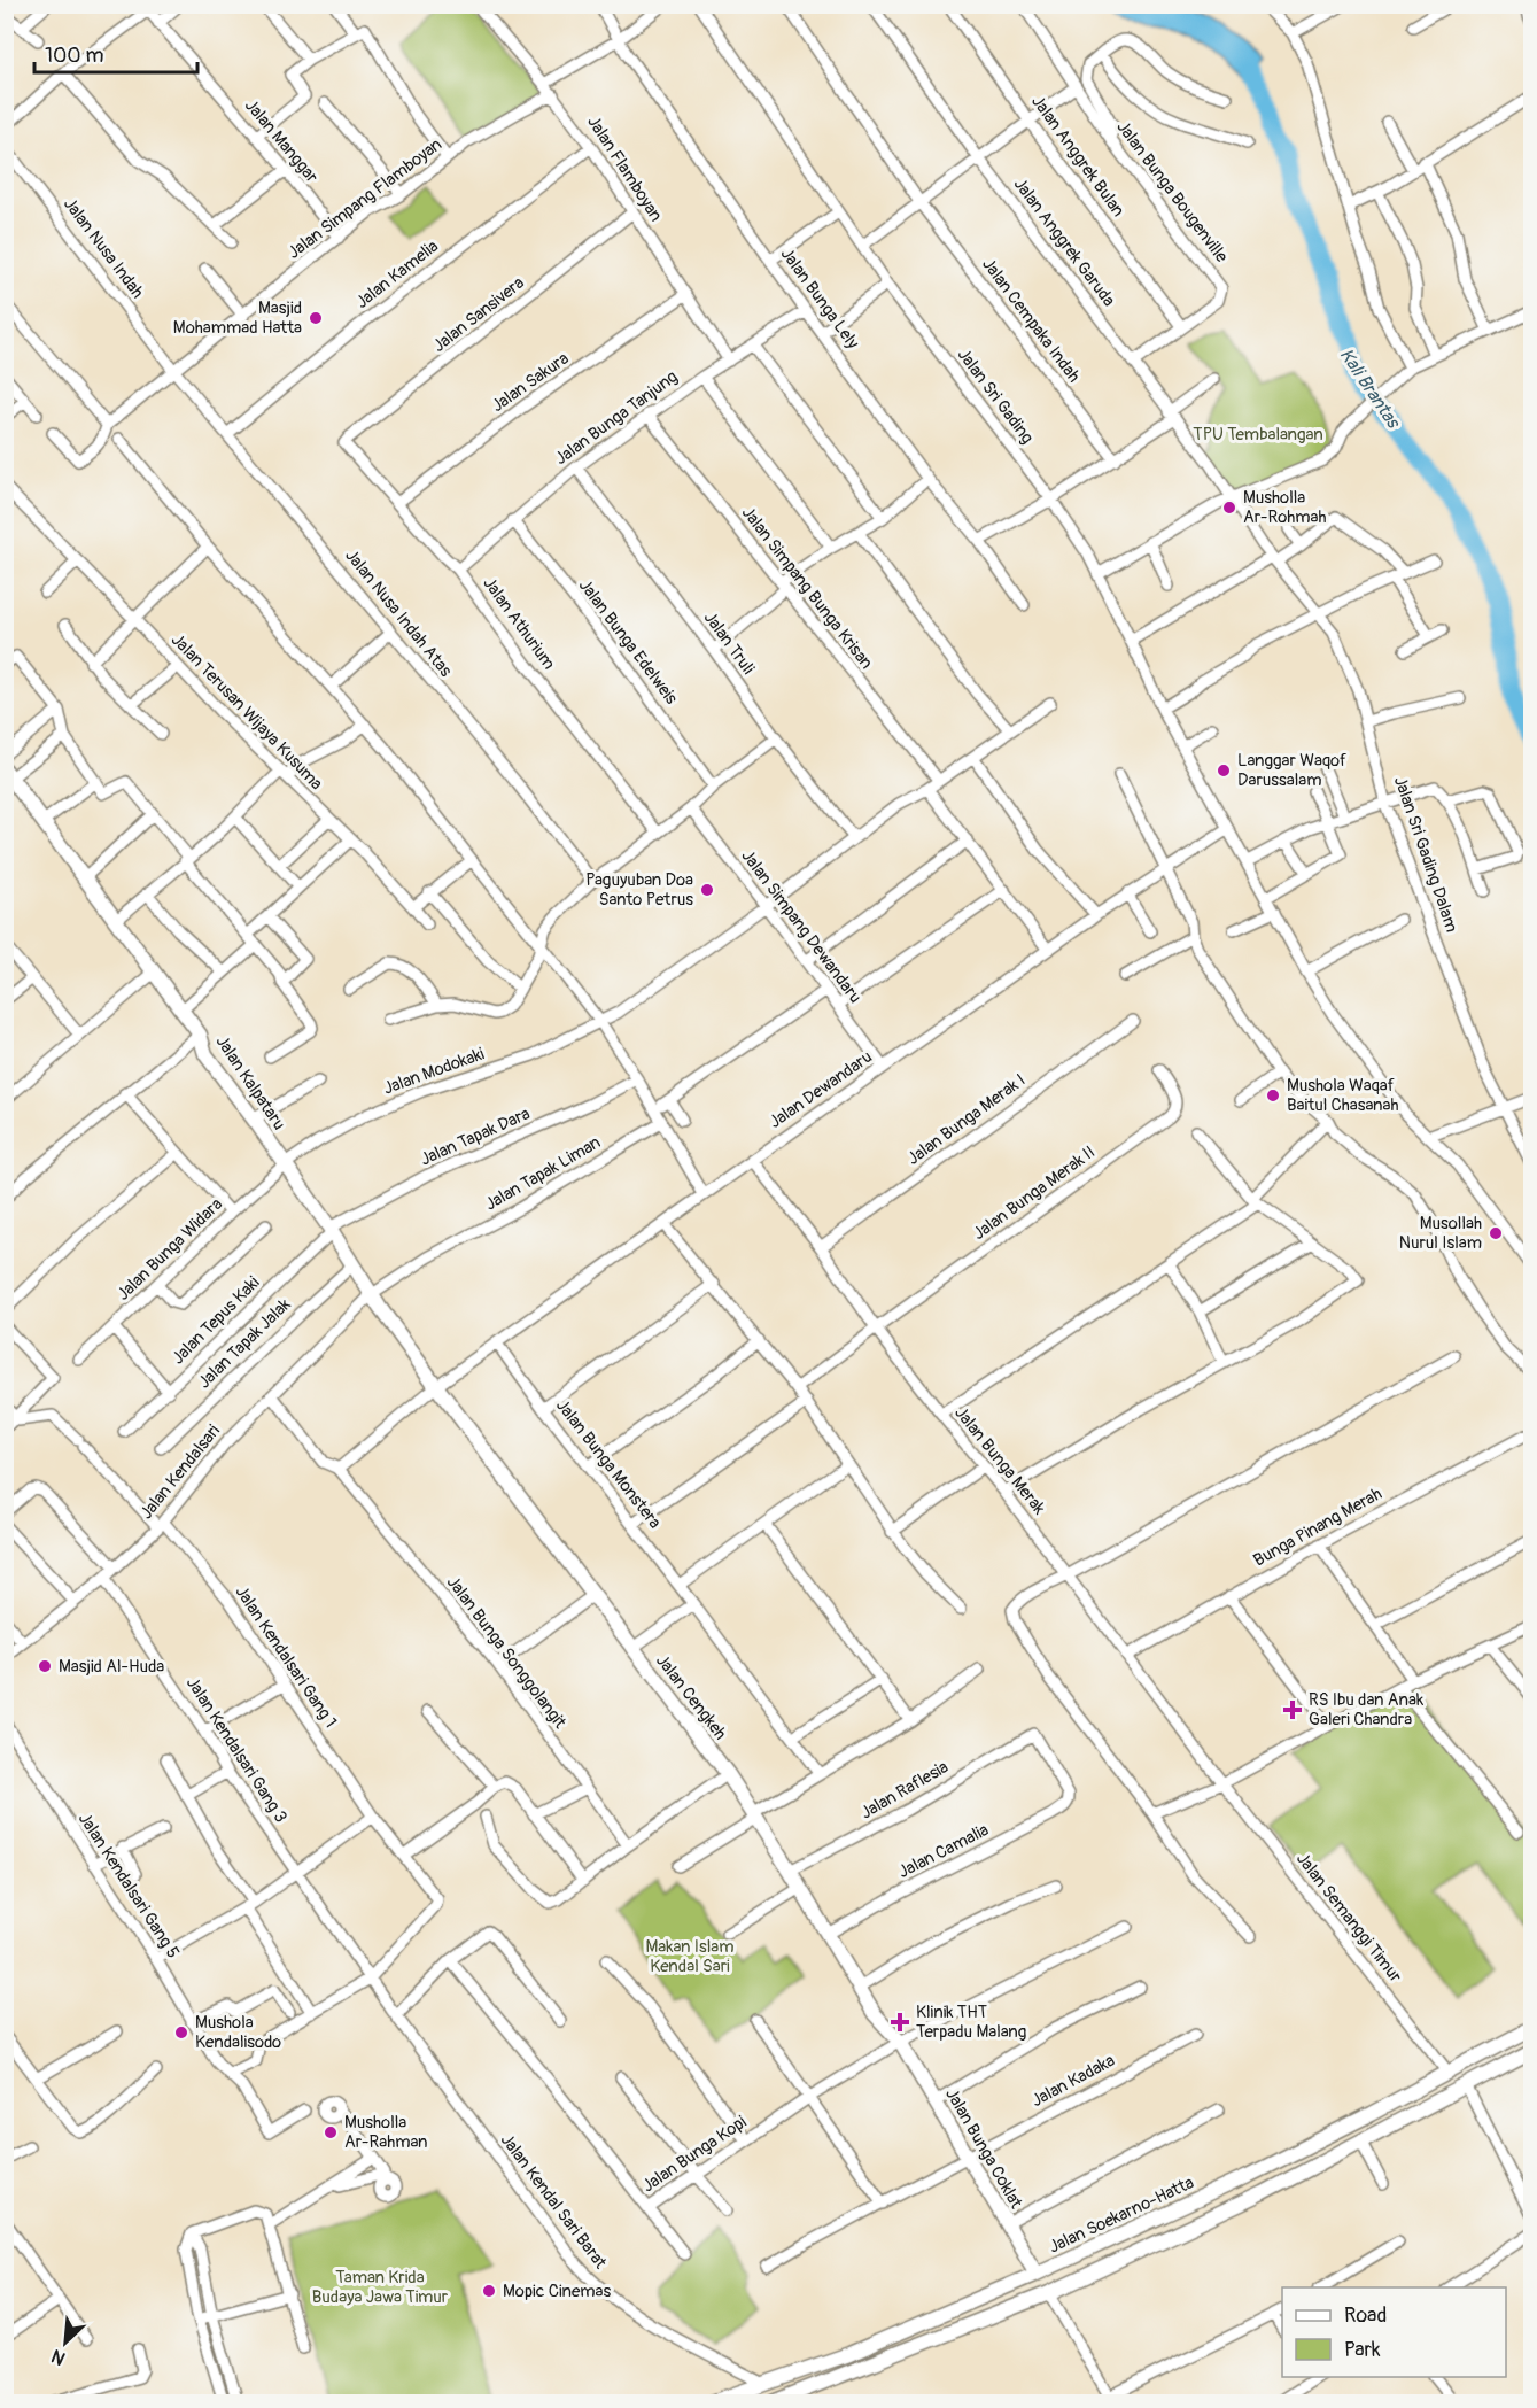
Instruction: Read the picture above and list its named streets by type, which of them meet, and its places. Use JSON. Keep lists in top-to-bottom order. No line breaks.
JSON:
{"streets":{"main road":["Jalan Kalpataru","Jalan Cengkeh","Jalan Bunga Coklat","Jalan Soekarno-Hatta"],"street":["Jalan Manggar","Jalan Anggrek Bulan","Jalan Flamboyan","Jalan Bunga Bougenville","Jalan Simpang Flamboyan","Jalan Anggrek Garuda","Jalan Nusa Indah","Jalan Kamelia","Jalan Bunga Lely","Jalan Sansivera","Jalan Cempaka Indah","Jalan Sakura","Jalan Sri Gading","Jalan Bunga Tanjung","Jalan Simpang Bunga Krisan","Jalan Nusa Indah Atas","Jalan Athurium","Jalan Bunga Edelweis","Jalan Truli","Jalan Terusan Wijaya Kusuma","Jalan Sri Gading Dalam","Jalan Simpang Dewandaru","Jalan Modokaki","Jalan Dewandaru","Jalan Bunga Merak I","Jalan Tapak Dara","Jalan Tapak Liman","Jalan Bunga Merak II","Jalan Bunga Widara","Jalan Tepus Kaki","Jalan Tapak Jalak","Jalan Bunga Merak","Jalan Bunga Monstera","Jalan Kendalsari","Bunga Pinang Merah","Jalan Bunga Songgolangit","Jalan Kendalsari Gang 1","Jalan Kendalsari Gang 3","Jalan Raflesia","Jalan Camalia","Jalan Kendalsari Gang 5","Jalan Semanggi Timur","Jalan Kadaka","Jalan Bunga Kopi","Jalan Kendal Sari Barat"]},"crossings":[["Jalan Manggar","Jalan Simpang Flamboyan"],["Jalan Anggrek Bulan","Jalan Bunga Bougenville"],["Jalan Flamboyan","Jalan Simpang Flamboyan"],["Jalan Flamboyan","Jalan Kamelia"],["Jalan Flamboyan","Jalan Sansivera"],["Jalan Flamboyan","Jalan Sakura"],["Jalan Flamboyan","Jalan Bunga Tanjung"],["Jalan Bunga Bougenville","Jalan Anggrek Garuda"],["Jalan Simpang Flamboyan","Jalan Nusa Indah"],["Jalan Simpang Flamboyan","Jalan Nusa Indah Atas"],["Jalan Anggrek Garuda","Jalan Sri Gading Dalam"],["Jalan Nusa Indah","Jalan Nusa Indah Atas"],["Jalan Kamelia","Jalan Nusa Indah Atas"],["Jalan Bunga Lely","Jalan Bunga Tanjung"],["Jalan Sansivera","Jalan Athurium"],["Jalan Sakura","Jalan Athurium"],["Jalan Sri Gading","Jalan Dewandaru"],["Jalan Bunga Tanjung","Jalan Simpang Bunga Krisan"],["Jalan Bunga Tanjung","Jalan Athurium"],["Jalan Bunga Tanjung","Jalan Bunga Edelweis"],["Jalan Bunga Tanjung","Jalan Truli"],["Jalan Simpang Bunga Krisan","Jalan Modokaki"],["Jalan Truli","Jalan Modokaki"],["Jalan Simpang Dewandaru","Jalan Modokaki"],["Jalan Simpang Dewandaru","Jalan Dewandaru"],["Jalan Modokaki","Jalan Kalpataru"],["Jalan Modokaki","Jalan Bunga Widara"],["Jalan Kalpataru","Jalan Dewandaru"],["Jalan Kalpataru","Jalan Tapak Dara"],["Jalan Kalpataru","Jalan Tapak Liman"],["Jalan Kalpataru","Jalan Bunga Widara"],["Jalan Kalpataru","Jalan Tepus Kaki"],["Jalan Kalpataru","Jalan Tapak Jalak"],["Jalan Kalpataru","Jalan Kendalsari"],["Jalan Kalpataru","Jalan Cengkeh"],["Jalan Dewandaru","Jalan Bunga Merak"],["Jalan Dewandaru","Jalan Bunga Monstera"],["Jalan Dewandaru","Jalan Bunga Songgolangit"],["Jalan Dewandaru","Jalan Cengkeh"],["Jalan Bunga Merak I","Jalan Bunga Merak"],["Jalan Tapak Dara","Jalan Tepus Kaki"],["Jalan Tapak Liman","Jalan Kendalsari"],["Jalan Bunga Merak II","Jalan Bunga Merak"],["Jalan Bunga Merak","Bunga Pinang Merah"],["Jalan Bunga Merak","Jalan Semanggi Timur"],["Jalan Kendalsari","Jalan Bunga Songgolangit"],["Jalan Kendalsari","Jalan Kendalsari Gang 1"],["Jalan Kendalsari","Jalan Kendalsari Gang 3"],["Jalan Kendalsari Gang 1","Jalan Kendalsari Gang 3"],["Jalan Kendalsari Gang 1","Jalan Kendal Sari Barat"],["Jalan Cengkeh","Jalan Raflesia"],["Jalan Cengkeh","Jalan Camalia"],["Jalan Cengkeh","Jalan Bunga Coklat"],["Jalan Cengkeh","Jalan Bunga Kopi"],["Jalan Kendalsari Gang 3","Jalan Kendal Sari Barat"],["Jalan Raflesia","Jalan Camalia"],["Jalan Semanggi Timur","Jalan Soekarno-Hatta"],["Jalan Kadaka","Jalan Bunga Coklat"],["Jalan Bunga Coklat","Jalan Bunga Kopi"],["Jalan Bunga Coklat","Jalan Soekarno-Hatta"],["Jalan Kendal Sari Barat","Jalan Soekarno-Hatta"]],"water":["Kali Brantas"],"parks":["TPU Tembalangan","Makan Islam Kendal Sari","Taman Krida Budaya Jawa Timur"],"places":{"other":["Masjid Mohammad Hatta","Musholla Ar-Rohmah","Langgar Waqof Darussalam","Paguyuban Doa Santo Petrus","Mushola Waqaf Baitul Chasanah","Musollah Nurul Islam","Masjid Al-Huda","Mushola Kendalisodo","Musholla Ar-Rahman","Mopic Cinemas"],"health":["RS Ibu dan Anak Galeri Chandra","Klinik THT Terpadu Malang"]},"legend":["Road","Park"],"scale_bar":"100 m","north":"bottom left"}
